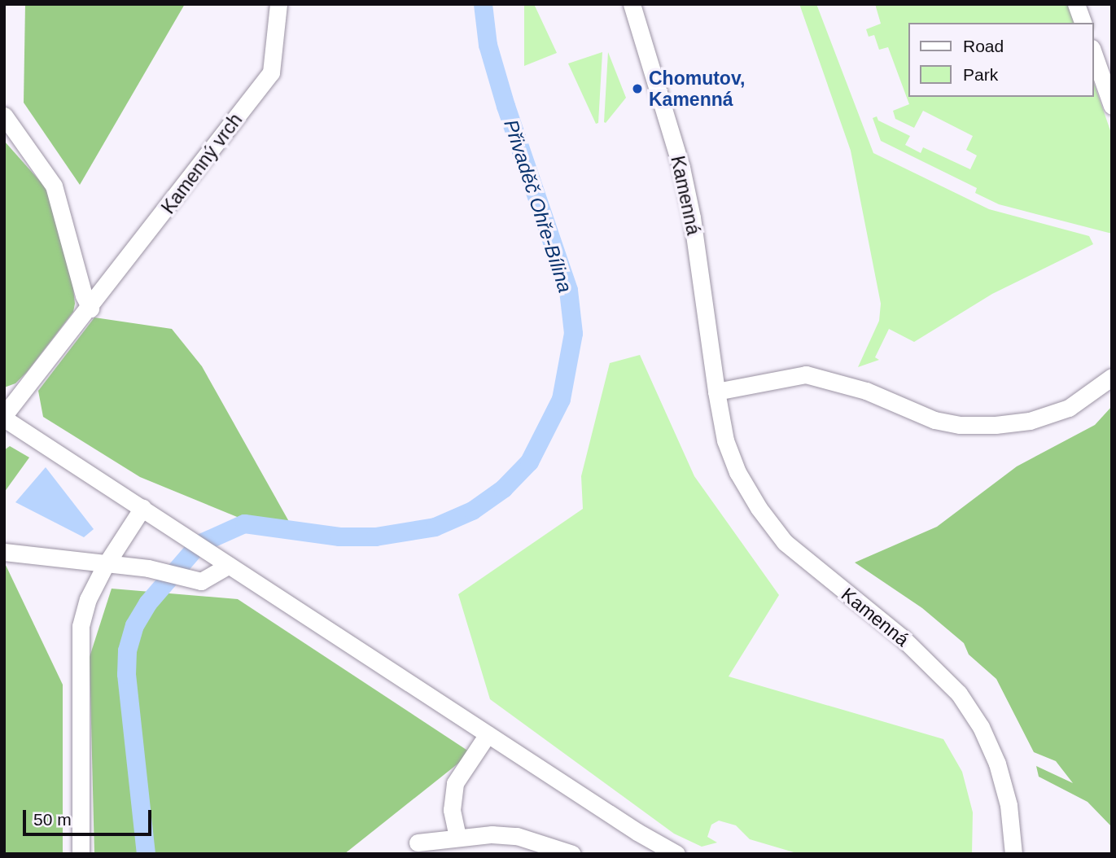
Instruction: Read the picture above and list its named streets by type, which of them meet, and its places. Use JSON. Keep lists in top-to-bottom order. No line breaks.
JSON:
{"streets":{"street":["Kamenný vrch","Kamenná"]},"water":["Přivaděč Ohře-Bílina"],"places":["Chomutov, Kamenná"],"legend":["Road","Park"],"scale_bar":"50 m"}
